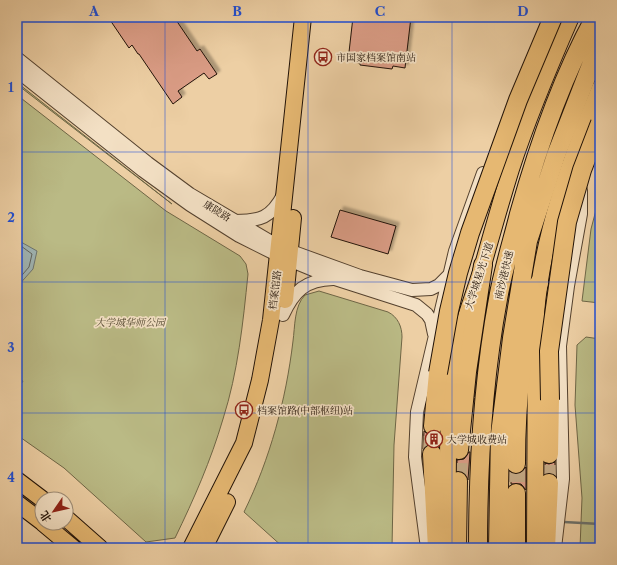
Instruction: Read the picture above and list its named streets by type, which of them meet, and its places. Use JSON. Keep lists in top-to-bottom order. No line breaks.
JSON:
{"streets":{"highway":["南沙港快速"],"main road":["大学城星光下道","档案馆路"],"street":["康陵路"]},"crossings":[["康陵路","档案馆路"]],"parks":["大学城华师公园"],"places":{"bus stop":["市国家档案馆南站","档案馆路(中部枢纽)站"],"building":["大学城收费站"]},"north":"bottom left","grid":{"columns":["A","B","C","D"],"rows":["1","2","3","4"]}}
